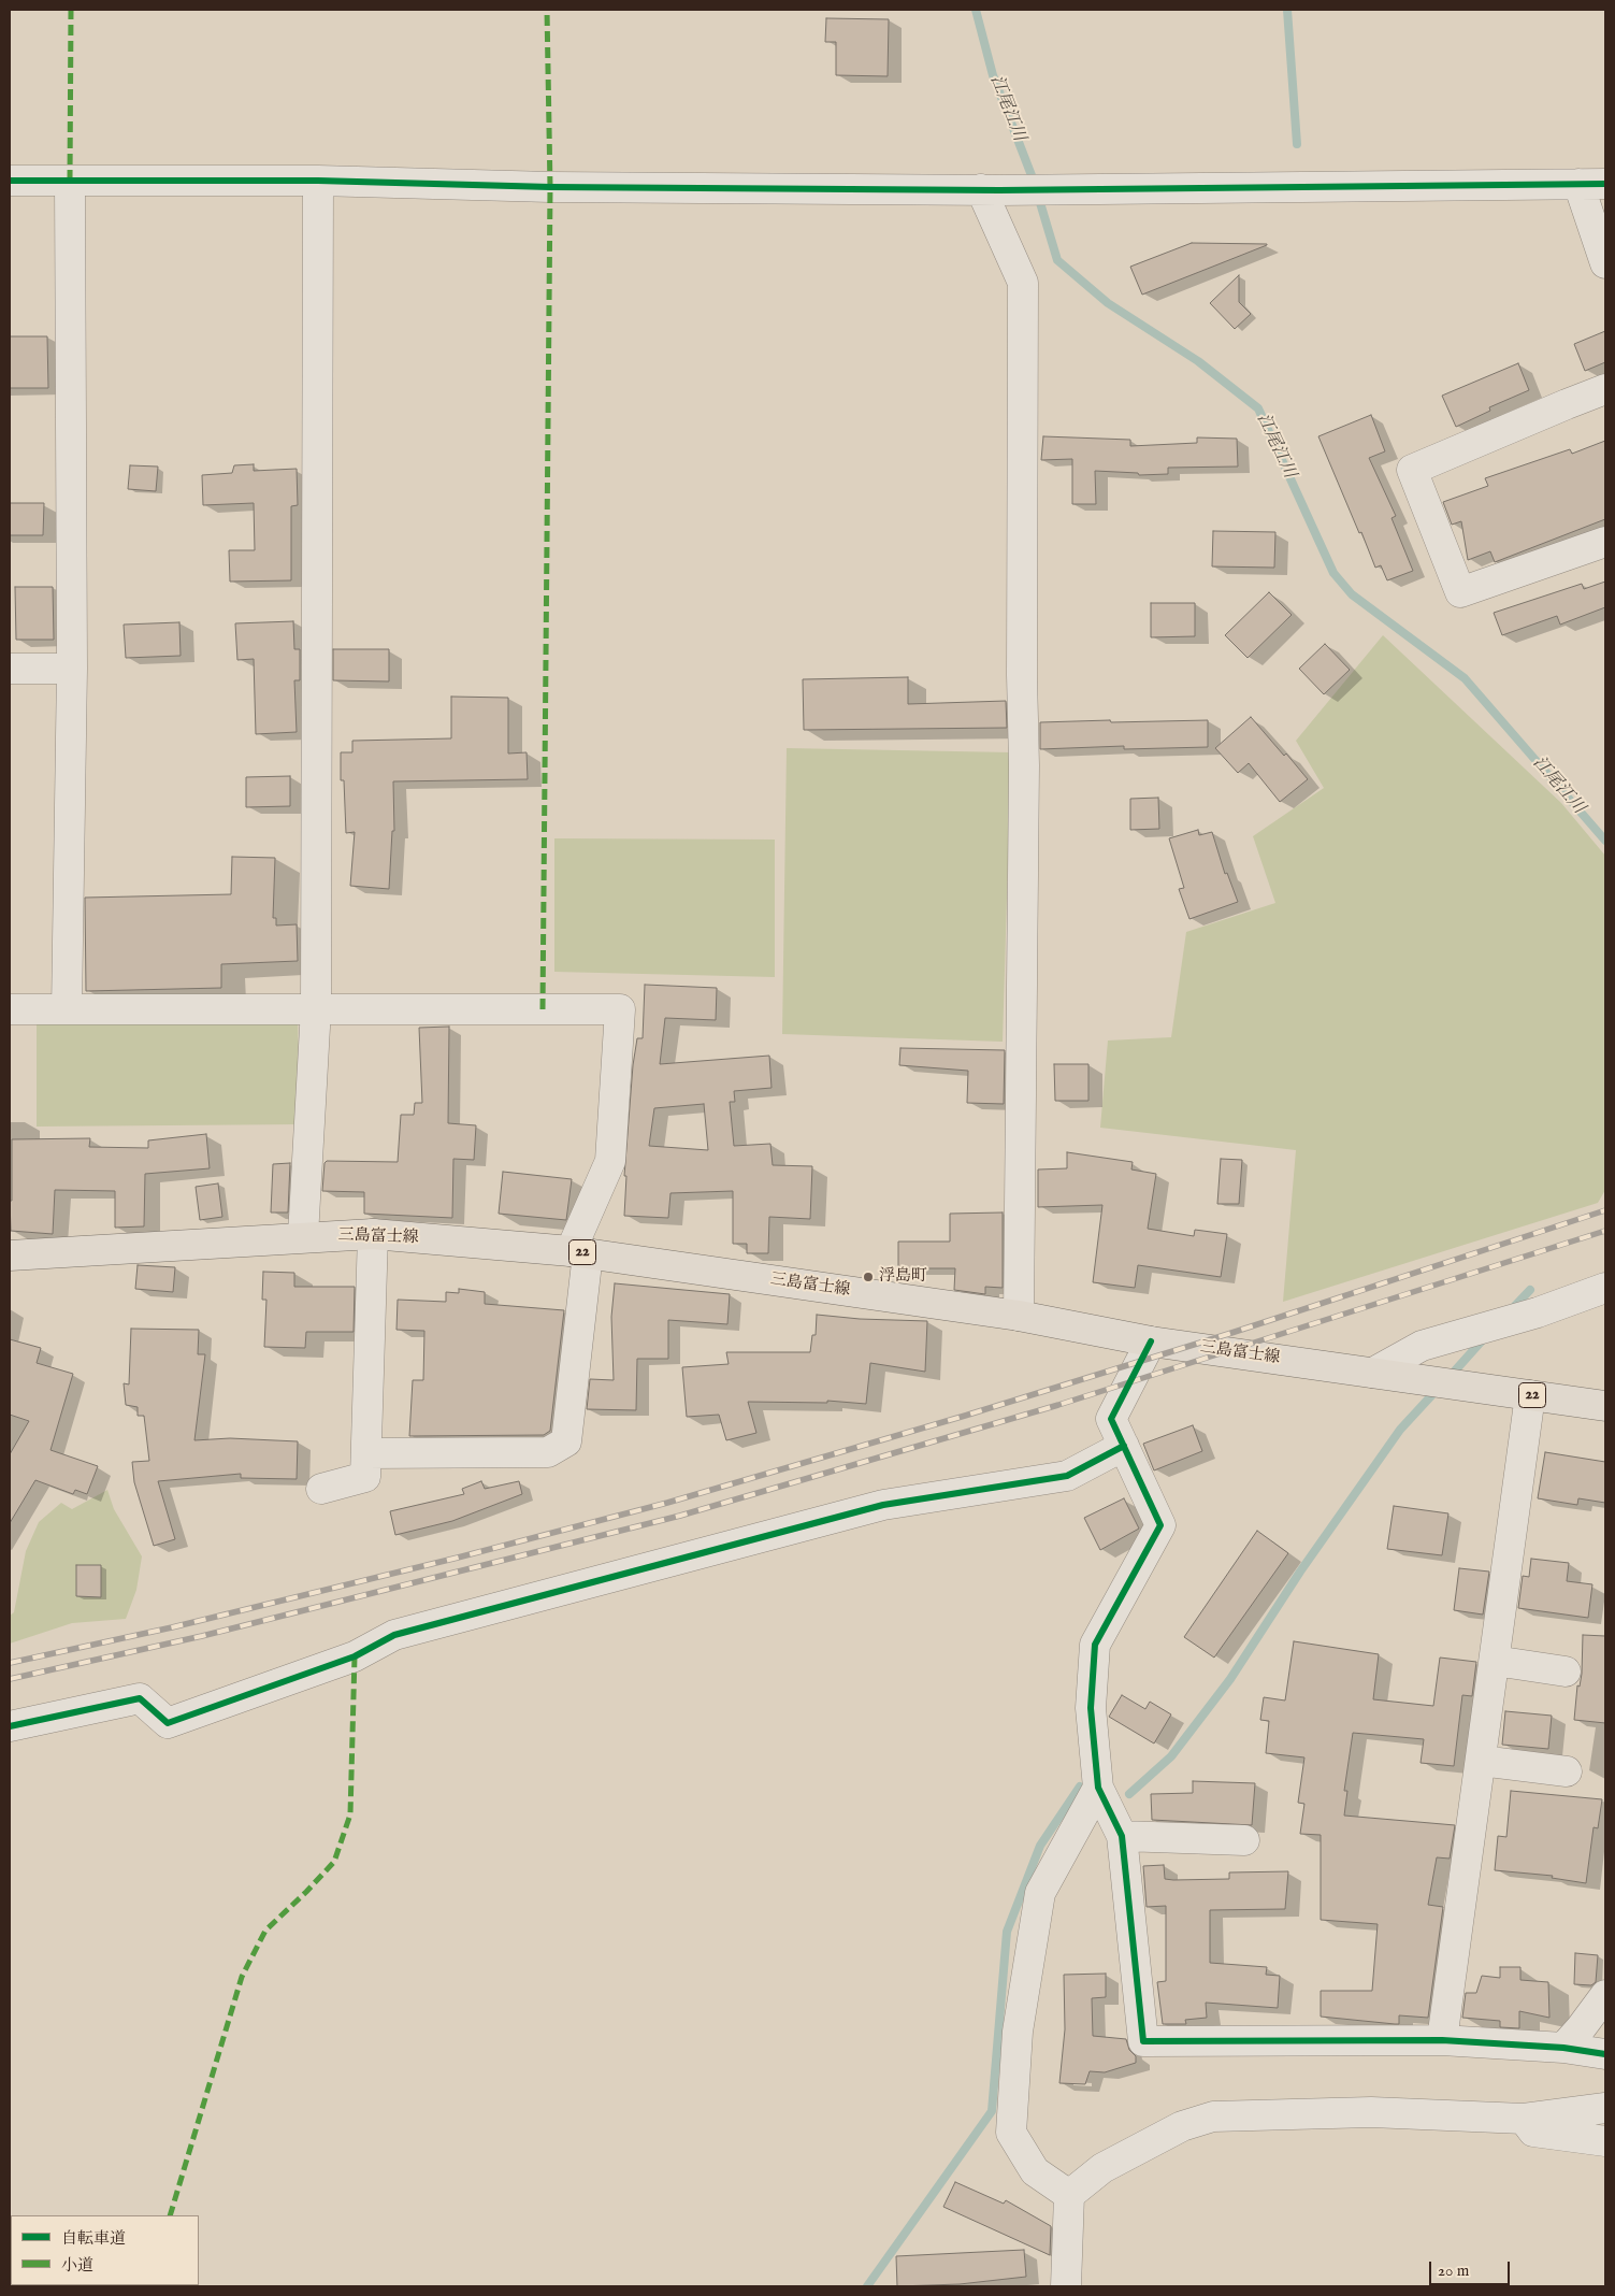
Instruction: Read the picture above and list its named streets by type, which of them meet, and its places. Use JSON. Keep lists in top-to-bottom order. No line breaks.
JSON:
{"streets":{"main road":["三島富士線","22"]},"water":["江尾江川"],"places":["浮島町"],"legend":["自転車道","小道"],"scale_bar":"20 m"}
